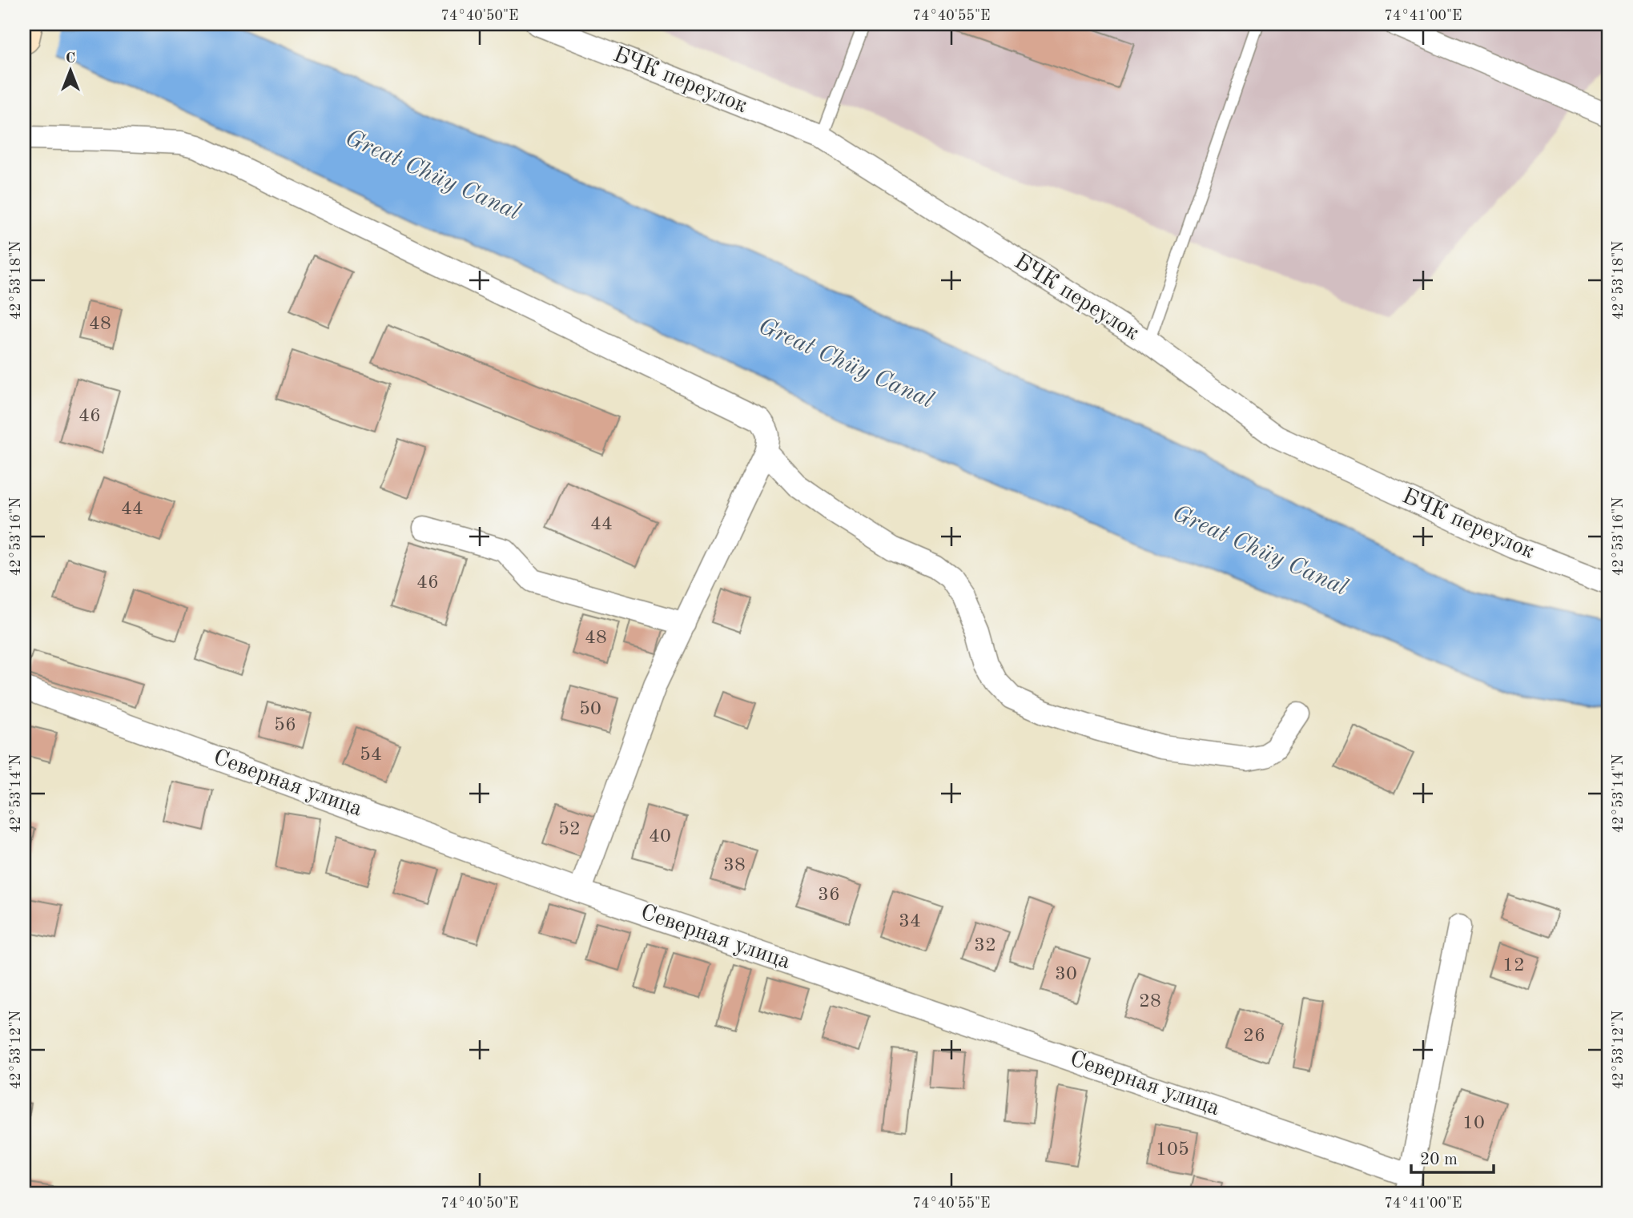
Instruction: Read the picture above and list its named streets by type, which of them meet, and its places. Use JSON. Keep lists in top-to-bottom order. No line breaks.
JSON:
{"streets":{"street":["БЧК переулок","Северная улица"]},"water":["Great Chüy Canal"],"house_numbers":["48","46","44","44","46","48","50","56","54","52","40","38","36","34","32","12","30","28","26","10","105"],"scale_bar":"20 m","north":"top","coordinates":["74°40'50\"E","74°40'55\"E","74°41'00\"E","42°53'18\"N","42°53'16\"N","42°53'14\"N","42°53'12\"N"]}
